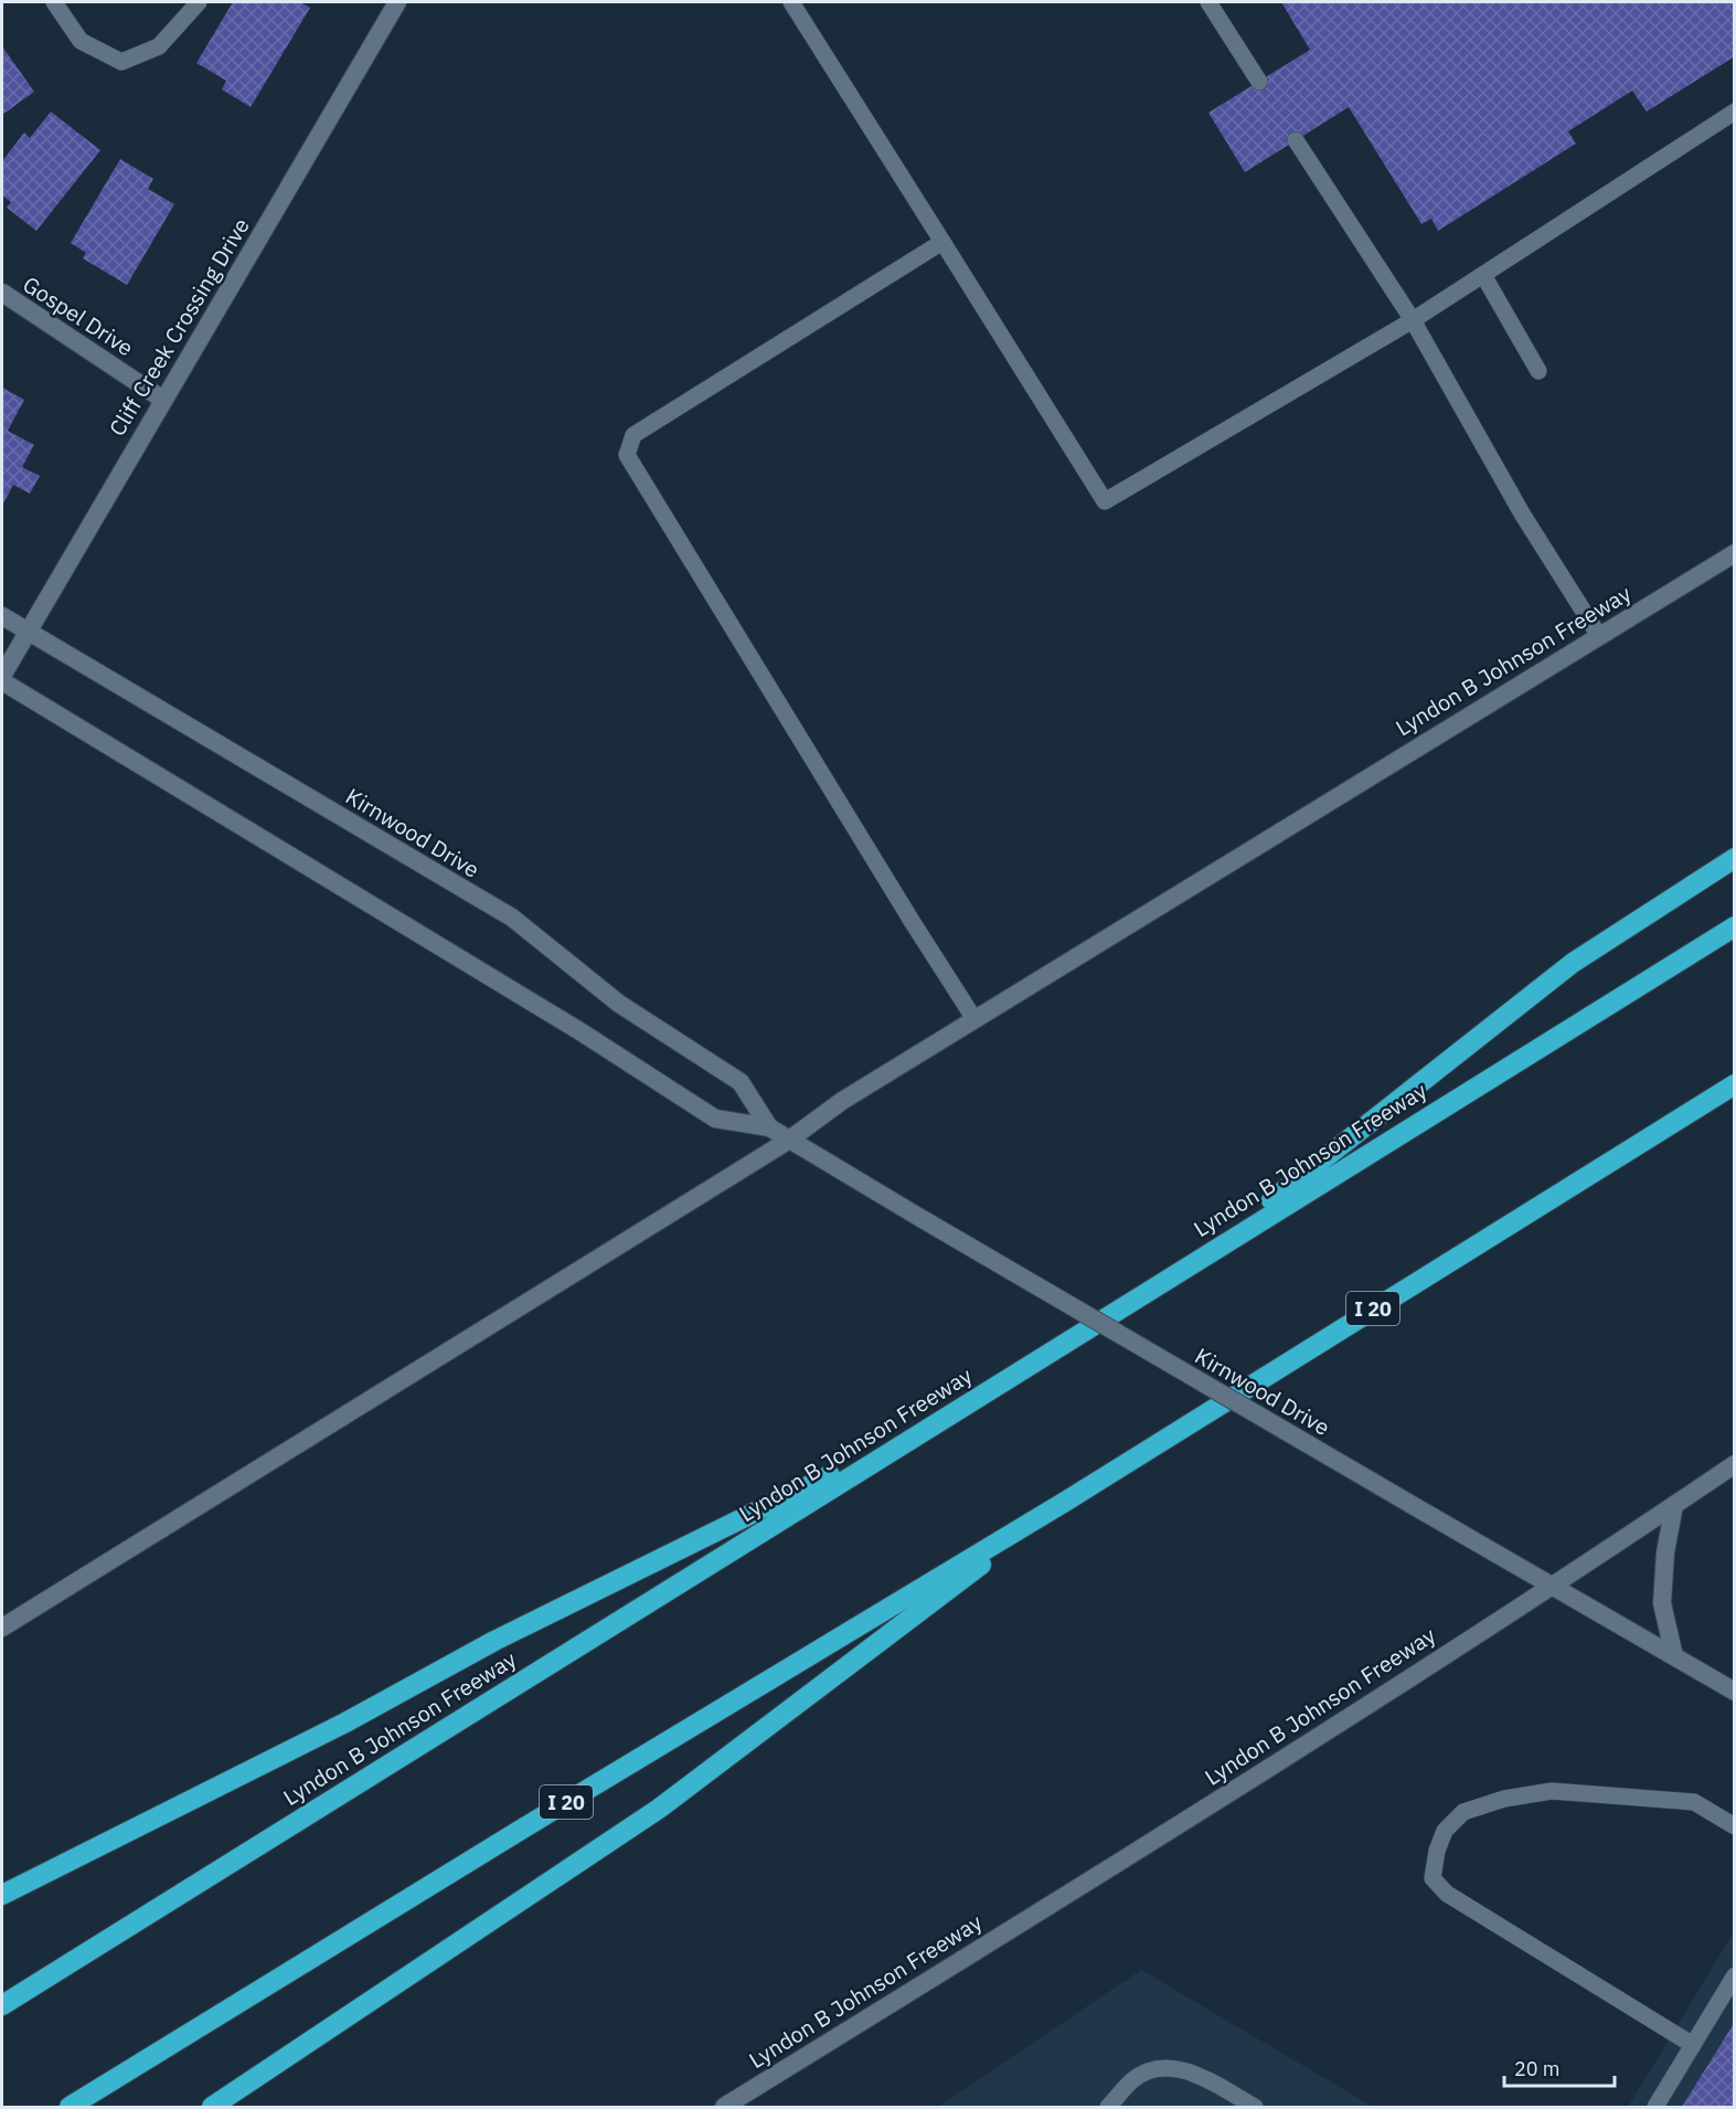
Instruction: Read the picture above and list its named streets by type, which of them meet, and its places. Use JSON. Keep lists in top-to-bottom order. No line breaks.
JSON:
{"streets":{"highway":["Lyndon B Johnson Freeway","I 20"],"street":["Gospel Drive","Cliff Creek Crossing Drive","Kirnwood Drive"]},"crossings":[["Gospel Drive","Cliff Creek Crossing Drive"],["Cliff Creek Crossing Drive","Kirnwood Drive"],["Lyndon B Johnson Freeway","Kirnwood Drive"]],"scale_bar":"20 m"}
